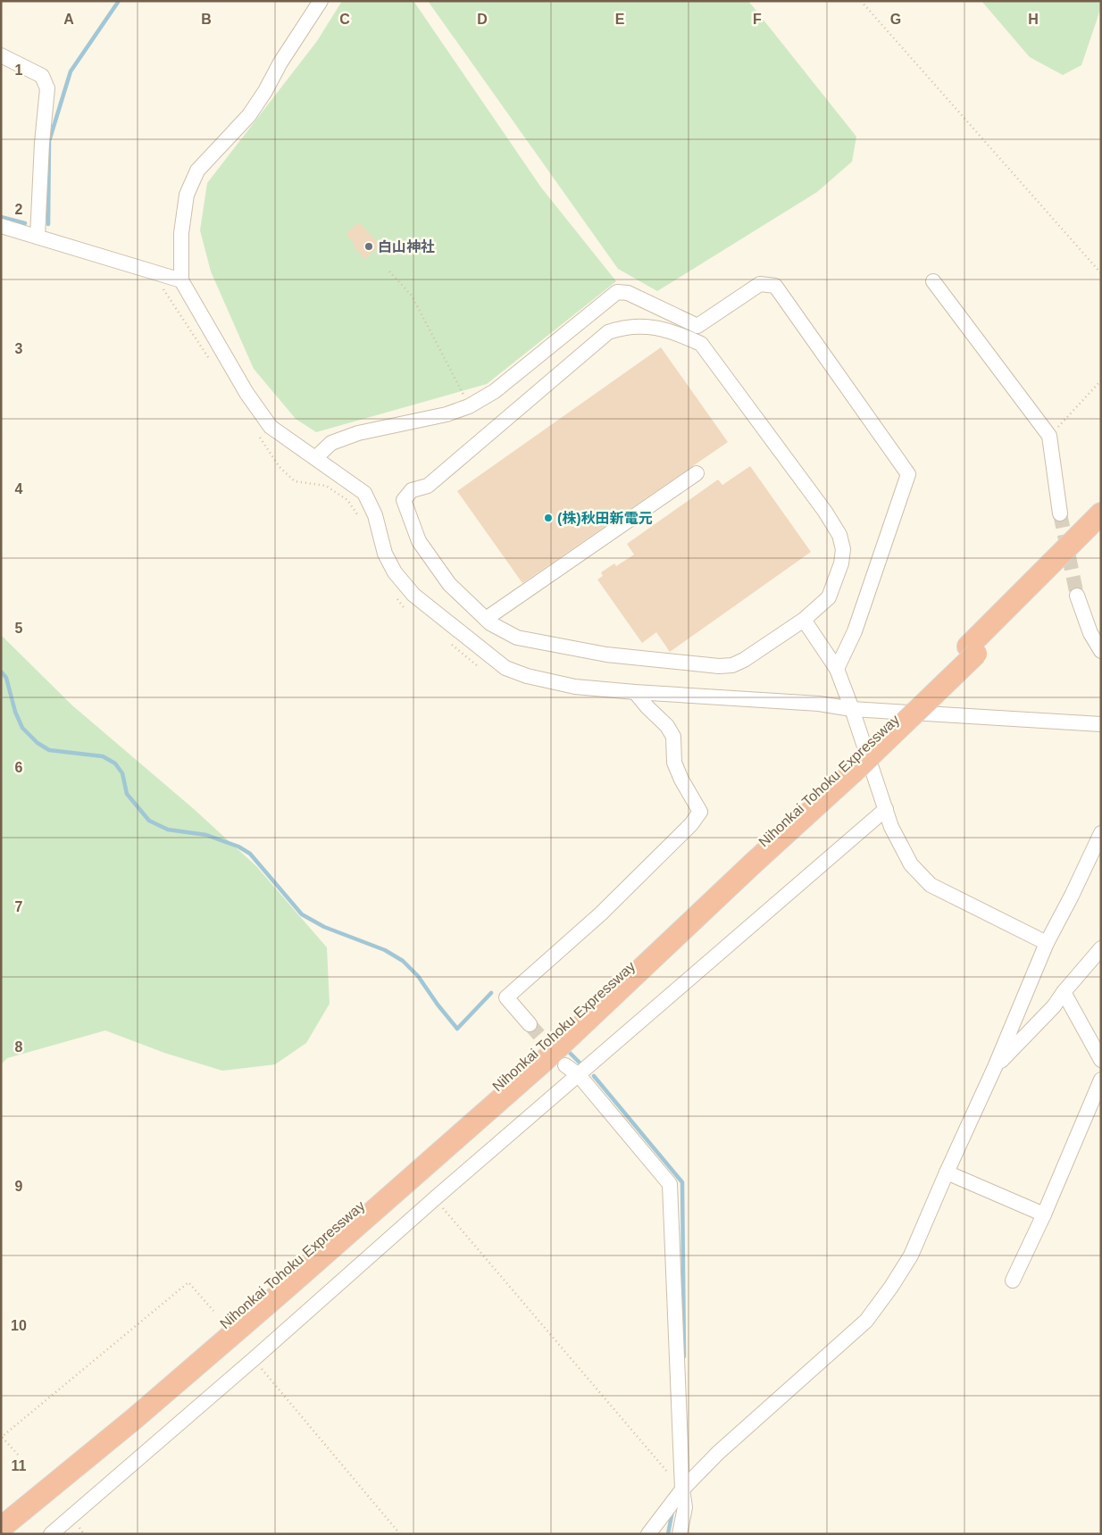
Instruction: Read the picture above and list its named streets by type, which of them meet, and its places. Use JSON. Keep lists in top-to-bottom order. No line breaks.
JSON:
{"streets":{"highway":["Nihonkai Tohoku Expressway"]},"places":["白山神社","(株)秋田新電元"],"grid":{"columns":["A","B","C","D","E","F","G","H"],"rows":["1","2","3","4","5","6","7","8","9","10","11"]}}
